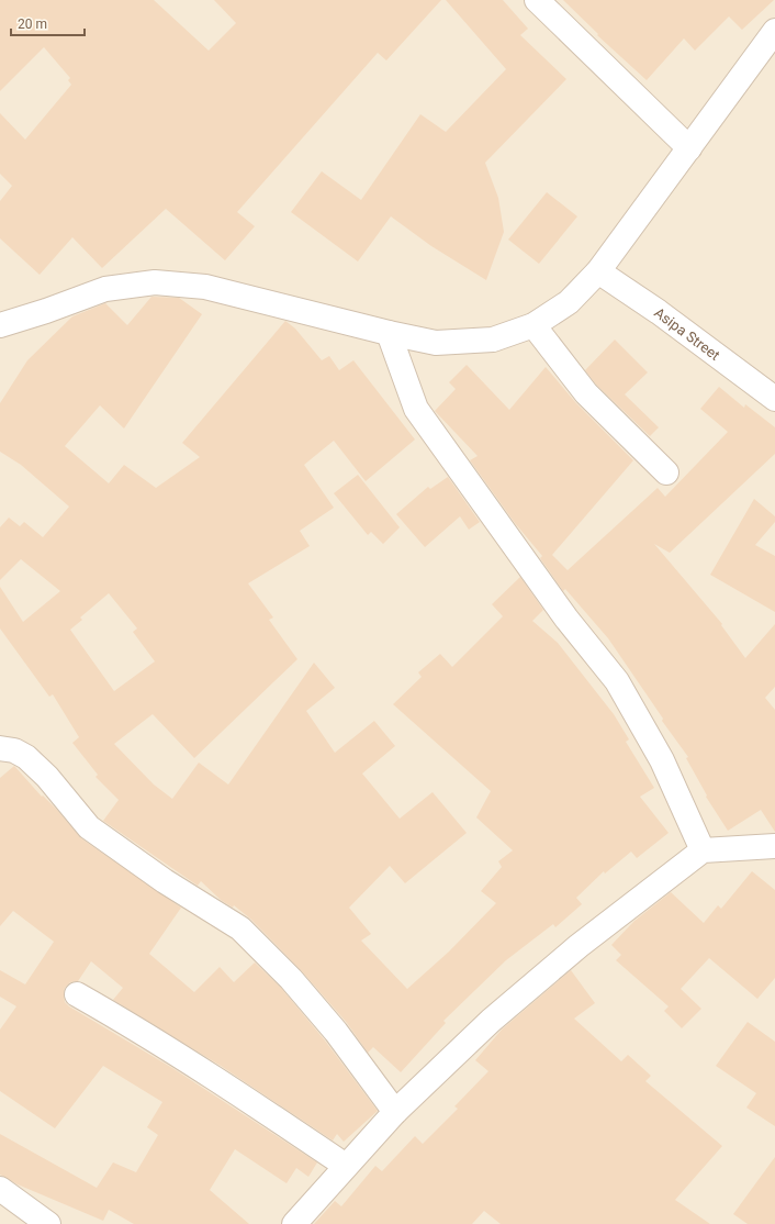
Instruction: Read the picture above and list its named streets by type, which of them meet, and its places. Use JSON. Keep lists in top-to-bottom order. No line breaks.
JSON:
{"streets":{"street":["Asipa Street"]},"scale_bar":"20 m"}
